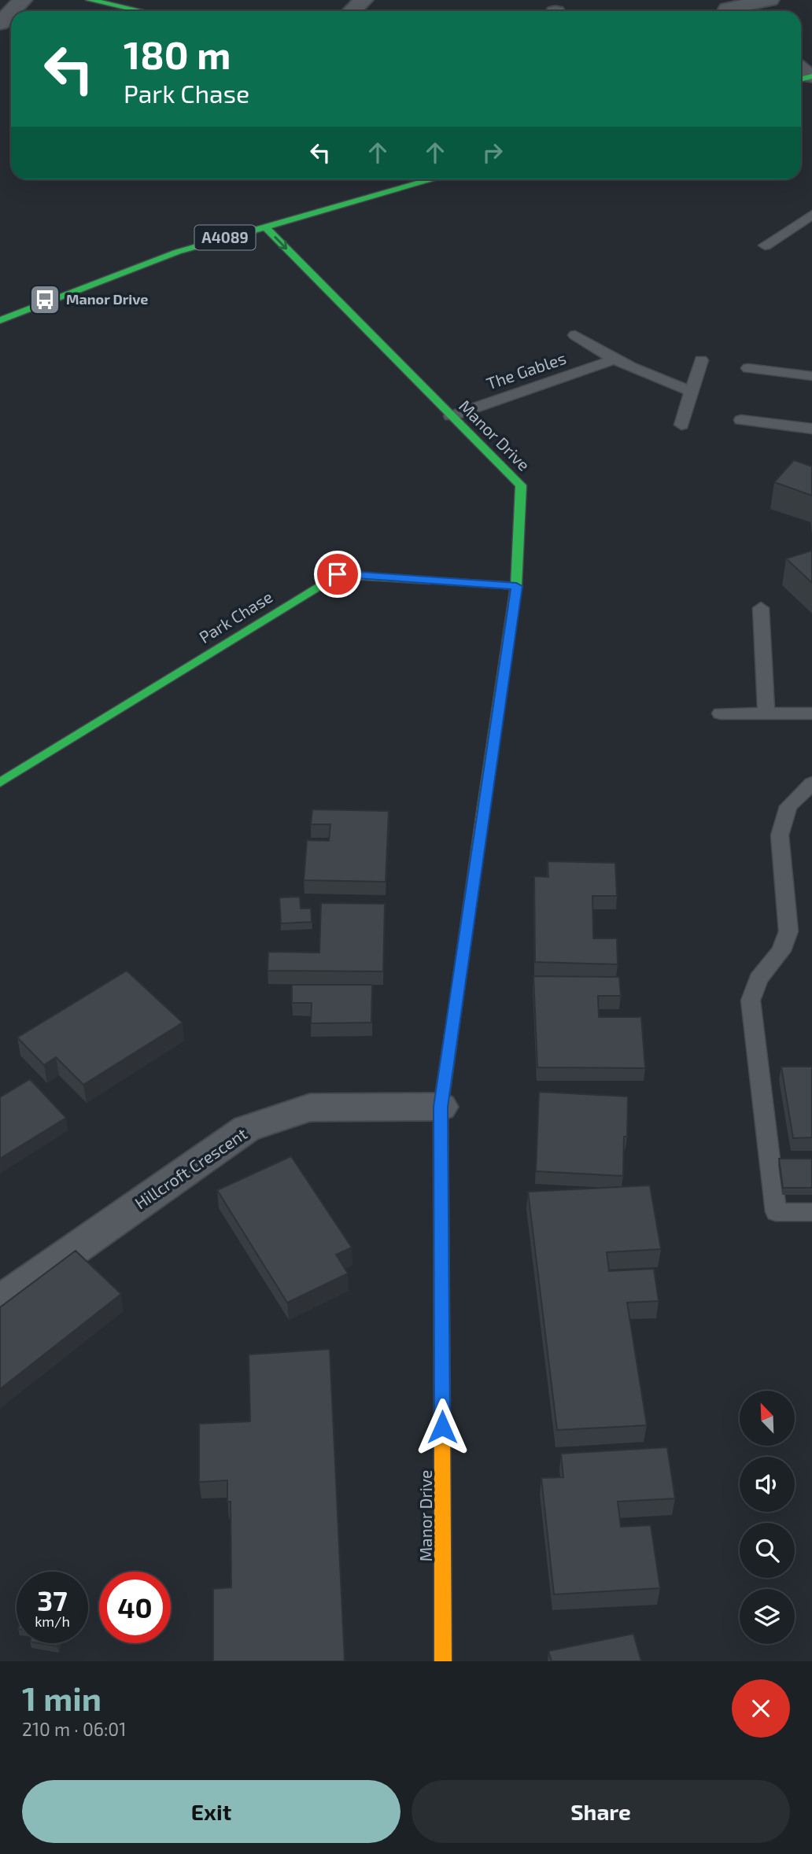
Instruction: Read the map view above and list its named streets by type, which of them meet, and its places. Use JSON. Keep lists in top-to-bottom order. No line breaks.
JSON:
{"streets":{"street":["A4089","Manor Drive","Park Chase","Hillcroft Crescent"],"lane":["The Gables"]},"crossings":[["A4089","Manor Drive"],["The Gables","Manor Drive"],["Manor Drive","Park Chase"],["Manor Drive","Hillcroft Crescent"]],"places":{"bus stop":["Manor Drive"]},"north":"top left","page":{"turn":["180 m","Park Chase"],"speed":"37 km/h","limit":"40","heading":["1 min","210 m · 06:01"],"buttons":["Exit","Share"]}}
